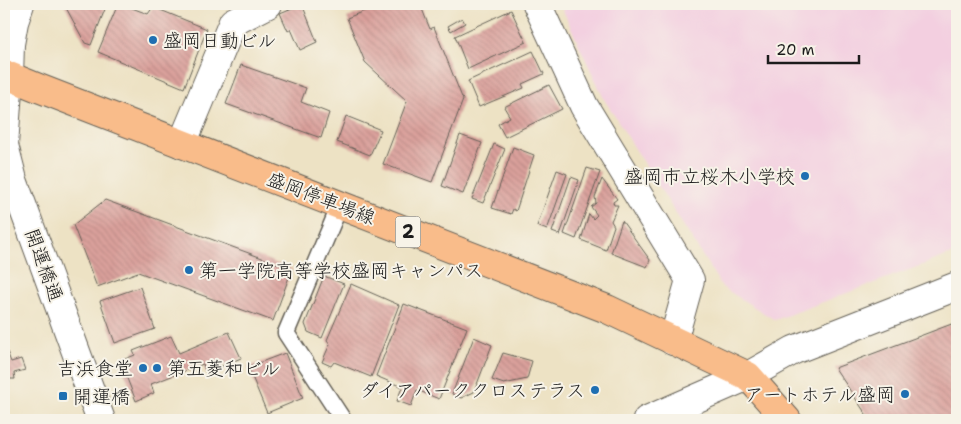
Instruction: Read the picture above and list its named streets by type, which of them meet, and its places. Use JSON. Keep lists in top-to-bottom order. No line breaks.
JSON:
{"streets":{"main road":["盛岡停車場線","2"],"street":["開運橋通"]},"crossings":[["盛岡停車場線","開運橋通"]],"places":{"other":["盛岡日動ビル","盛岡市立桜木小学校","第一学院高等学校盛岡キャンパス","吉浜食堂","第五菱和ビル","ダイアパーククロステラス","アートホテル盛岡"],"transit":["開運橋"]},"scale_bar":"20 m"}
